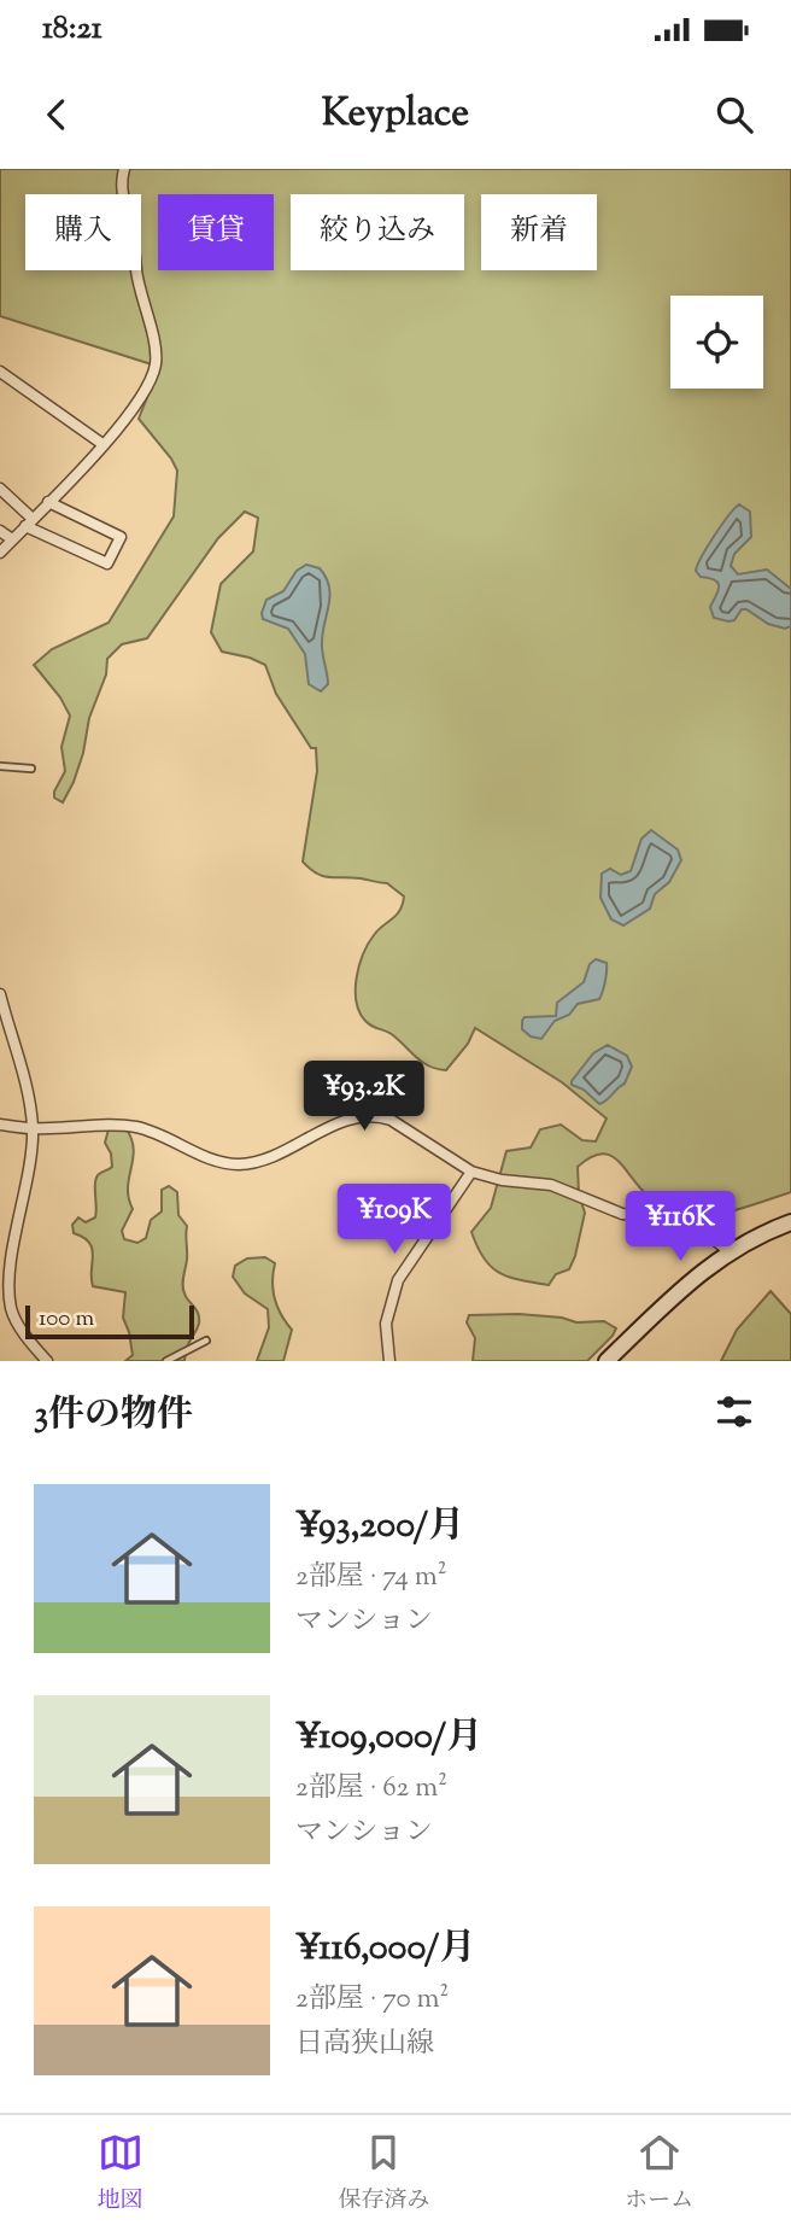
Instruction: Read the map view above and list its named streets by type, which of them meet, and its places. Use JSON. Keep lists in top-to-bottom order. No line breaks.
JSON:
{"scale_bar":"100 m","page":{"status":"18:21","header":"Keyplace","chip":["購入","賃貸","絞り込み","新着"],"price":["¥93.2K","¥109K","¥116K"],"scale":"100 m","heading":"3件の物件","list":[{"name":"¥93,200/月","note":"2部屋 · 74 m² · マンション"},{"name":"¥109,000/月","note":"2部屋 · 62 m² · マンション"},{"name":"¥116,000/月","note":"2部屋 · 70 m² · 日高狭山線"}],"tabs":["地図","保存済み","ホーム"]}}
